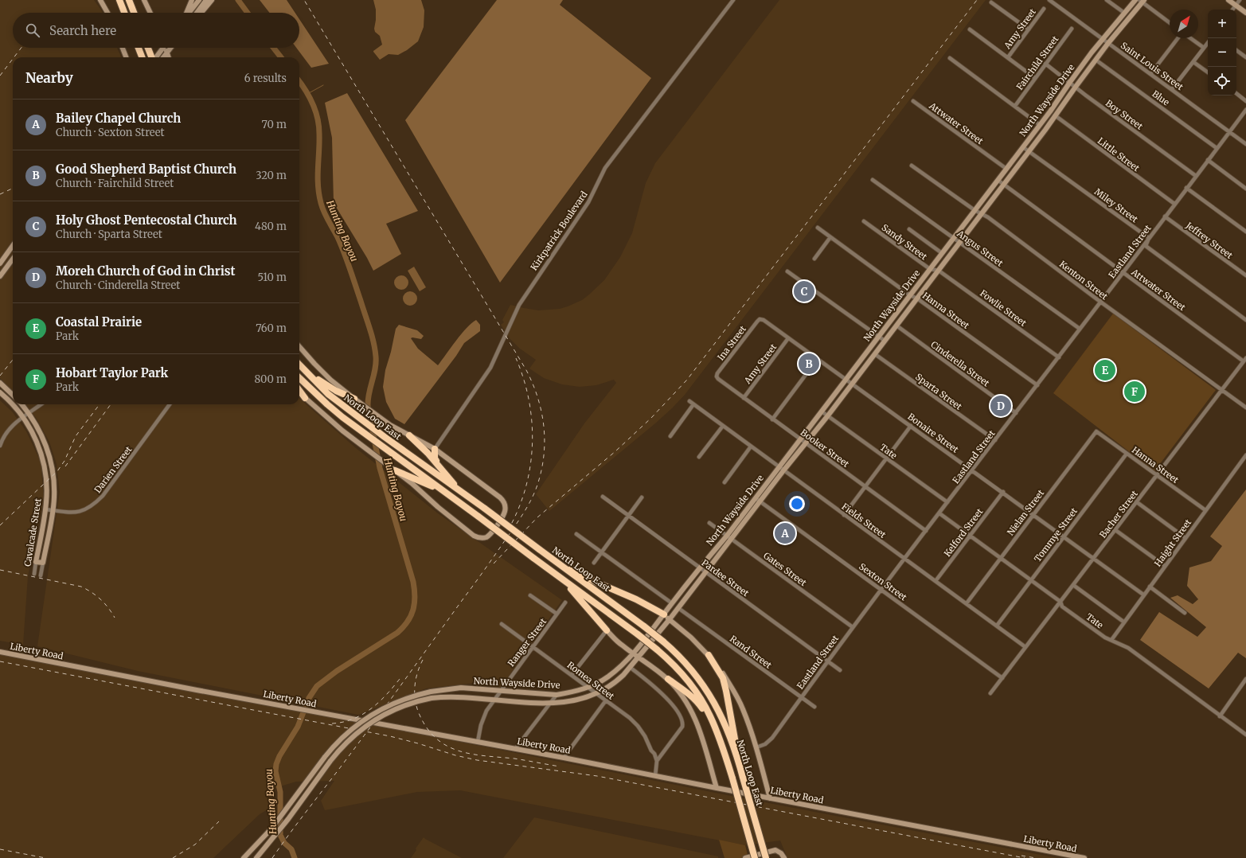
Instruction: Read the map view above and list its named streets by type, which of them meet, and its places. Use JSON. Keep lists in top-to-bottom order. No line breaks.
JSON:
{"streets":{"highway":["North Loop East"],"main road":["North Wayside Drive","Cavalcade Street","Liberty Road"],"street":["Amy Street","Fairchild Street","Saint Louis Street","Blue","Boy Street","Attwater Street","Little Street","Miley Street","Kirkpatrick Boulevard","Jeffrey Street","Sandy Street","Angus Street","Eastland Street","Kenton Street","Fowlie Street","Hanna Street","Ina Street","Cinderella Street","Sparta Street","Bonaire Street","Booker Street","Tate","Darien Street","Nielan Street","Bacher Street","Fields Street","Kelford Street","Tommye Street","Haight Street","Gates Street","Pardee Street","Sexton Street","Ranger Street","Rand Street","Romea Street"]},"crossings":[["Amy Street","Bonaire Street"],["Amy Street","Booker Street"],["Fairchild Street","Boy Street"],["Saint Louis Street","North Wayside Drive"],["Saint Louis Street","Eastland Street"],["Blue","North Wayside Drive"],["Blue","Eastland Street"],["North Wayside Drive","Boy Street"],["North Wayside Drive","Attwater Street"],["North Wayside Drive","Little Street"],["North Wayside Drive","Miley Street"],["North Wayside Drive","Sandy Street"],["North Wayside Drive","Angus Street"],["North Wayside Drive","Kenton Street"],["North Wayside Drive","Fowlie Street"],["North Wayside Drive","Hanna Street"],["North Wayside Drive","Cinderella Street"],["North Wayside Drive","Sparta Street"],["North Wayside Drive","Bonaire Street"],["North Wayside Drive","Booker Street"],["North Wayside Drive","Tate"],["North Wayside Drive","Fields Street"],["North Wayside Drive","Gates Street"],["North Wayside Drive","Pardee Street"],["North Wayside Drive","Sexton Street"],["North Wayside Drive","Ranger Street"],["North Wayside Drive","Rand Street"],["North Wayside Drive","Romea Street"],["Boy Street","Eastland Street"],["Attwater Street","Eastland Street"],["Attwater Street","Bacher Street"],["Little Street","Eastland Street"],["Miley Street","Eastland Street"],["Jeffrey Street","Eastland Street"],["Sandy Street","Fowlie Street"],["Angus Street","Eastland Street"],["Eastland Street","Kenton Street"],["Eastland Street","Fowlie Street"],["Eastland Street","Hanna Street"],["Eastland Street","Cinderella Street"],["Eastland Street","Sparta Street"],["Eastland Street","Bonaire Street"],["Eastland Street","Booker Street"],["Eastland Street","Tate"],["Eastland Street","Fields Street"],["Eastland Street","Gates Street"],["Eastland Street","Pardee Street"],["Eastland Street","Sexton Street"],["Eastland Street","Rand Street"],["Kenton Street","Bacher Street"],["Hanna Street","Nielan Street"],["Hanna Street","Bacher Street"],["Hanna Street","Tommye Street"],["Hanna Street","Haight Street"],["Ina Street","Bonaire Street"],["Ina Street","Booker Street"],["Bonaire Street","Nielan Street"],["Bonaire Street","Bacher Street"],["Bonaire Street","Kelford Street"],["Bonaire Street","Tommye Street"],["Bonaire Street","Haight Street"],["Tate","Nielan Street"],["Tate","Bacher Street"],["Tate","Kelford Street"],["Tate","Tommye Street"],["Tate","Haight Street"],["Darien Street","Cavalcade Street"],["Nielan Street","Fields Street"],["Bacher Street","Fields Street"],["Bacher Street","Sexton Street"],["Fields Street","Kelford Street"],["Fields Street","Tommye Street"],["Ranger Street","Liberty Road"],["Ranger Street","Romea Street"]],"water":["Hunting Bayou"],"north":"top right","page":{"map_buttons":["+","−"],"search":"Search here","heading":["Nearby","6 results"],"list":[{"mark":"A","name":"Bailey Chapel Church","note":"Church · Sexton Street","value":"70 m"},{"mark":"B","name":"Good Shepherd Baptist Church","note":"Church · Fairchild Street","value":"320 m"},{"mark":"C","name":"Holy Ghost Pentecostal Church","note":"Church · Sparta Street","value":"480 m"},{"mark":"D","name":"Moreh Church of God in Christ","note":"Church · Cinderella Street","value":"510 m"},{"mark":"E","name":"Coastal Prairie","note":"Park","value":"760 m"},{"mark":"F","name":"Hobart Taylor Park","note":"Park","value":"800 m"}],"pins":["C","B","E","F","D","A"]}}
